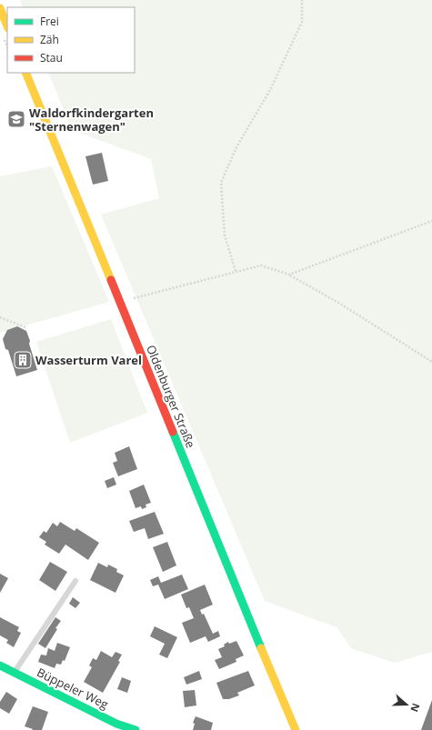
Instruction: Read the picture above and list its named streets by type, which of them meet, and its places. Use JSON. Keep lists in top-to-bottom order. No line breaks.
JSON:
{"streets":{"main road":["Oldenburger Straße","Büppeler Weg"]},"places":{"school or university":["Waldorfkindergarten \"Sternenwagen\""],"building":["Wasserturm Varel"]},"legend":["Frei","Zäh","Stau"],"north":"right"}
